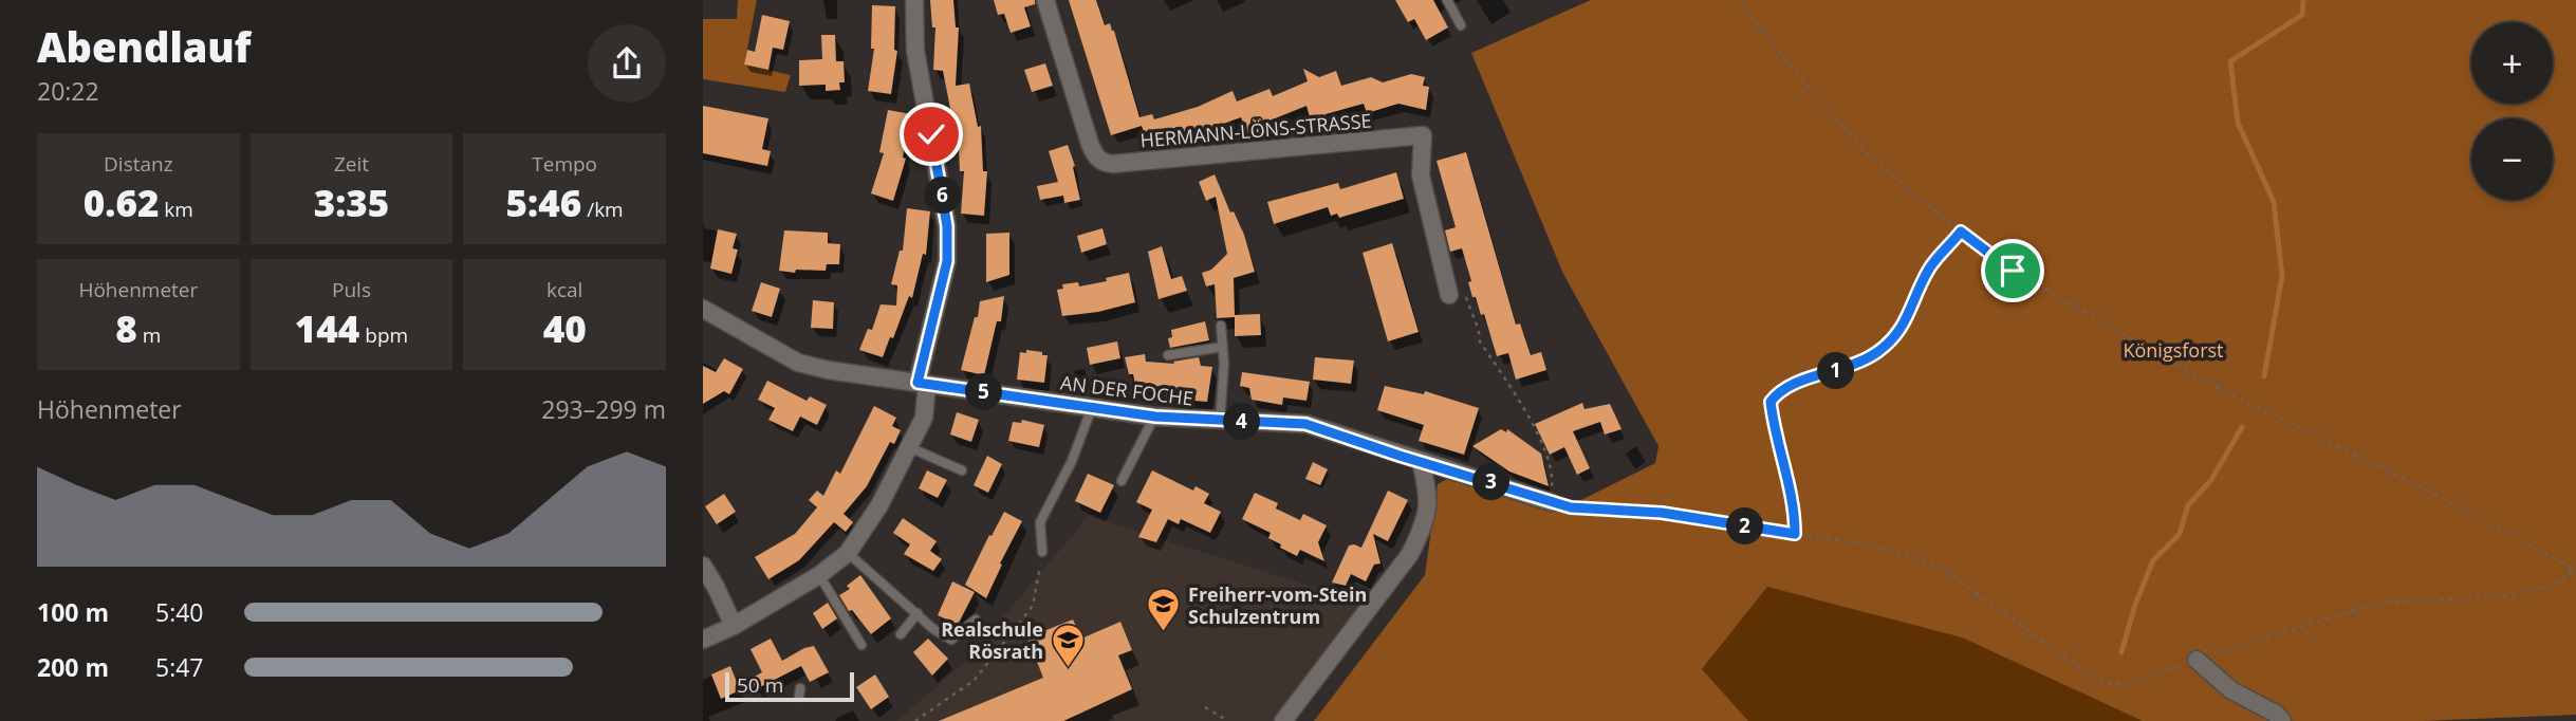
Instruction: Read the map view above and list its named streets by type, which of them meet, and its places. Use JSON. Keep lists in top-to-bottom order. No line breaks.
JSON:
{"streets":{"street":["HERMANN-LÖNS-STRASSE","AN DER FOCHE"]},"parks":["Königsforst"],"places":{"school or university":["Freiherr-vom-Stein Schulzentrum","Realschule Rösrath"]},"scale_bar":"50 m","page":{"heading":["Abendlauf","20:22"],"map_buttons":["+","−"],"stats":[["Distanz","0.62 km"],["Zeit","3:35"],["Tempo","5:46 /km"],["Höhenmeter","8 m"],["Puls","144 bpm"],["kcal","40"]],"pins":["6","1","5","4","3","2"],"chart":["Höhenmeter","293–299 m"],"list":[{"name":"100 m","note":"5:40"},{"name":"200 m","note":"5:47"}],"scale":"50 m"}}
